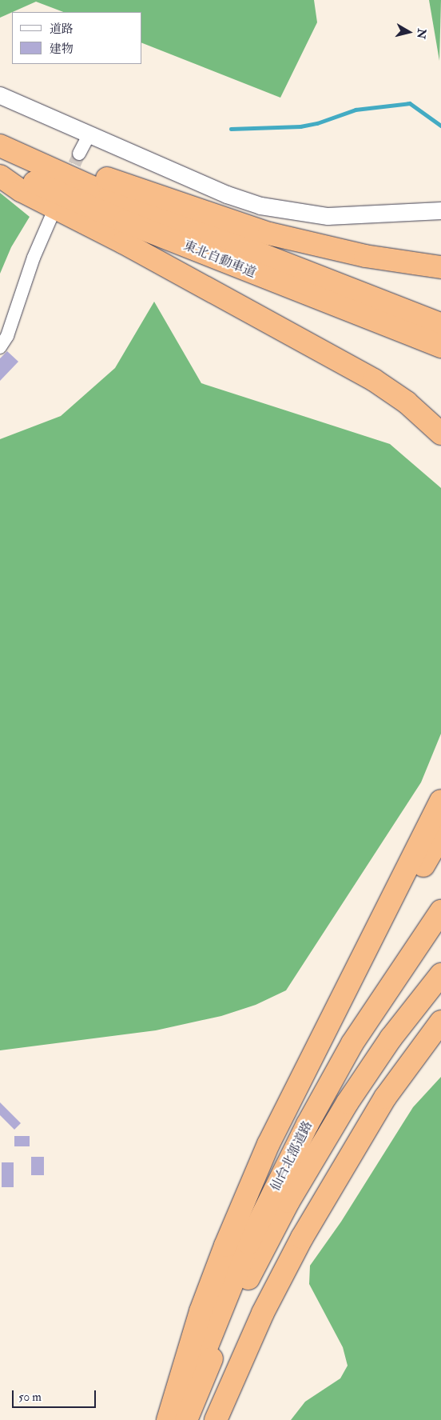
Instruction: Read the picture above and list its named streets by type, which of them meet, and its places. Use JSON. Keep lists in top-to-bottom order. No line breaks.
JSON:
{"streets":{"highway":["東北自動車道","仙台北部道路"]},"legend":["道路","建物"],"scale_bar":"50 m","north":"right"}
